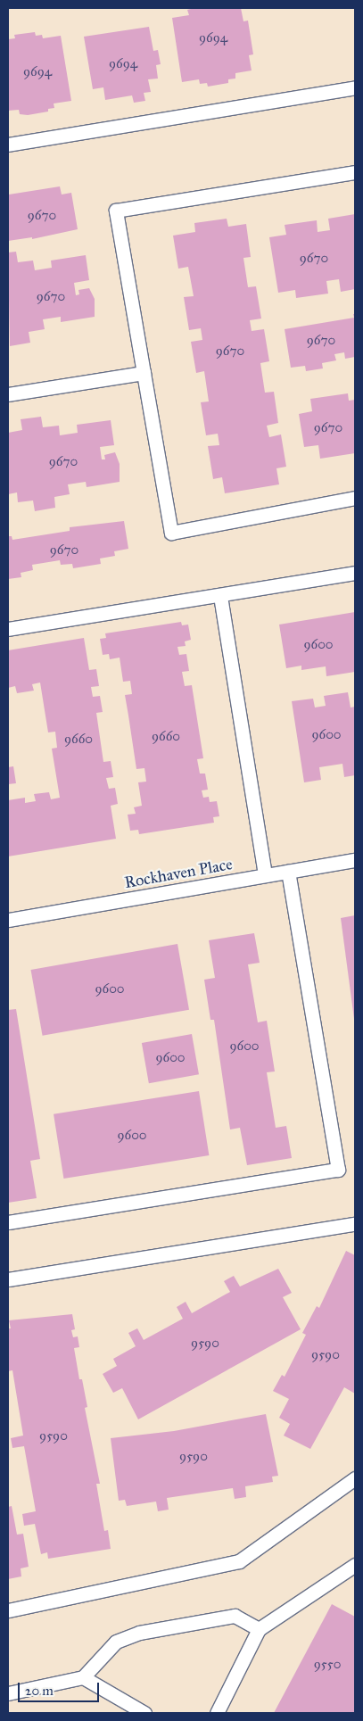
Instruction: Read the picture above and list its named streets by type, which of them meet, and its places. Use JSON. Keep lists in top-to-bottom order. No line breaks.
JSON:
{"streets":{"lane":["Rockhaven Place"]},"house_numbers":["9694","9694","9694","9670","9670","9670","9670","9670","9670","9670","9670","9600","9600","9660","9660","9600","9600","9600","9600","9590","9590","9590","9590","9550"],"scale_bar":"20 m"}
